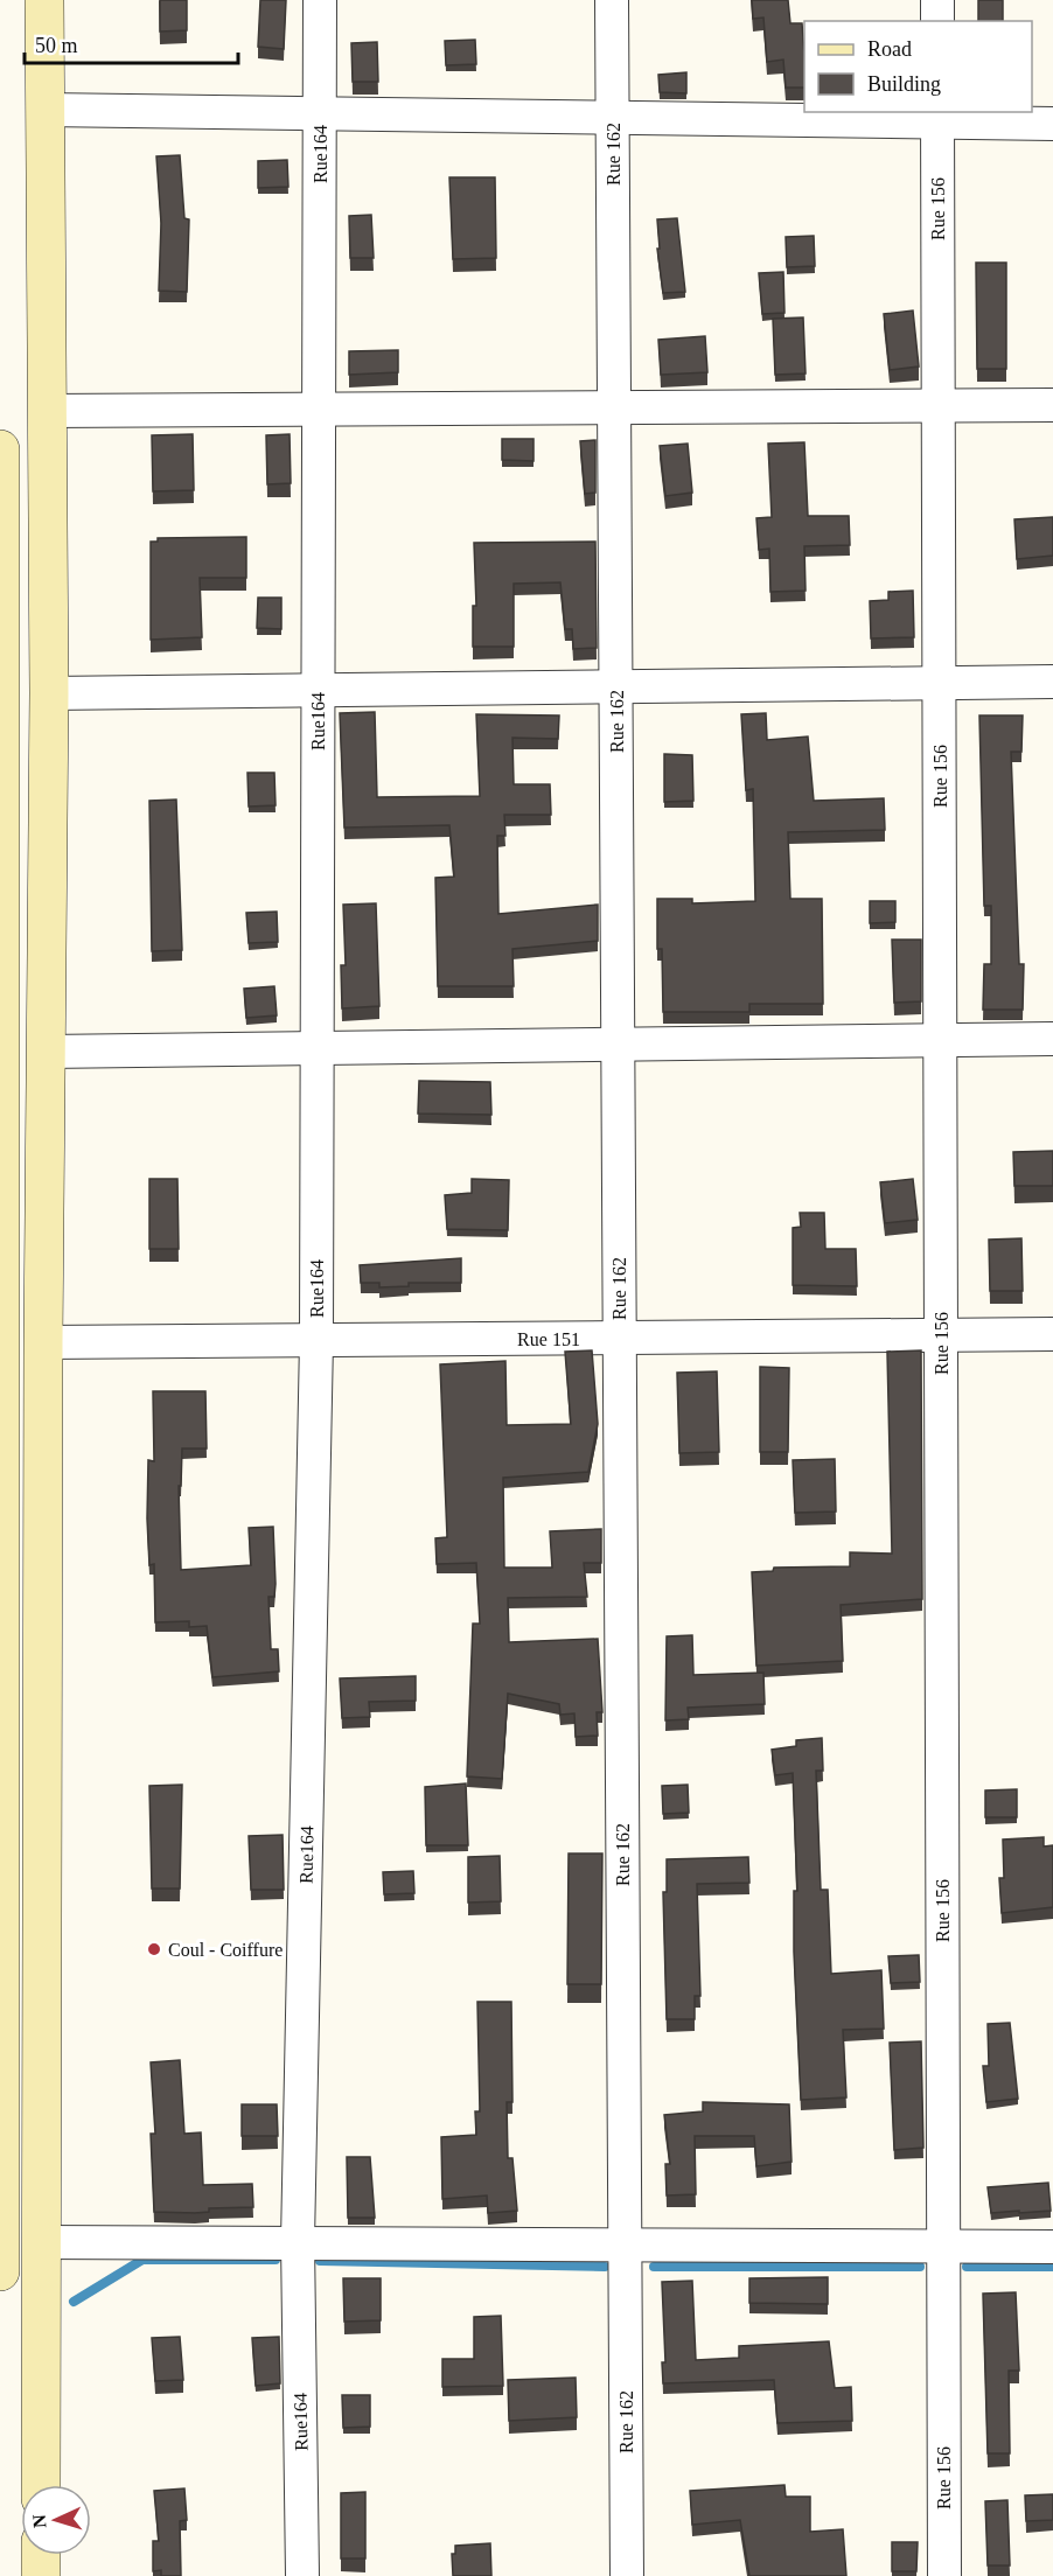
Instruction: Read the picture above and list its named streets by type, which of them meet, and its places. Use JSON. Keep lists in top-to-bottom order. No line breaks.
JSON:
{"streets":{"street":["Rue164","Rue 162","Rue 156","Rue 151"]},"crossings":[["Rue164","Rue 151"],["Rue 162","Rue 151"],["Rue 156","Rue 151"]],"places":["Coul - Coiffure"],"legend":["Road","Building"],"scale_bar":"50 m","north":"left"}
